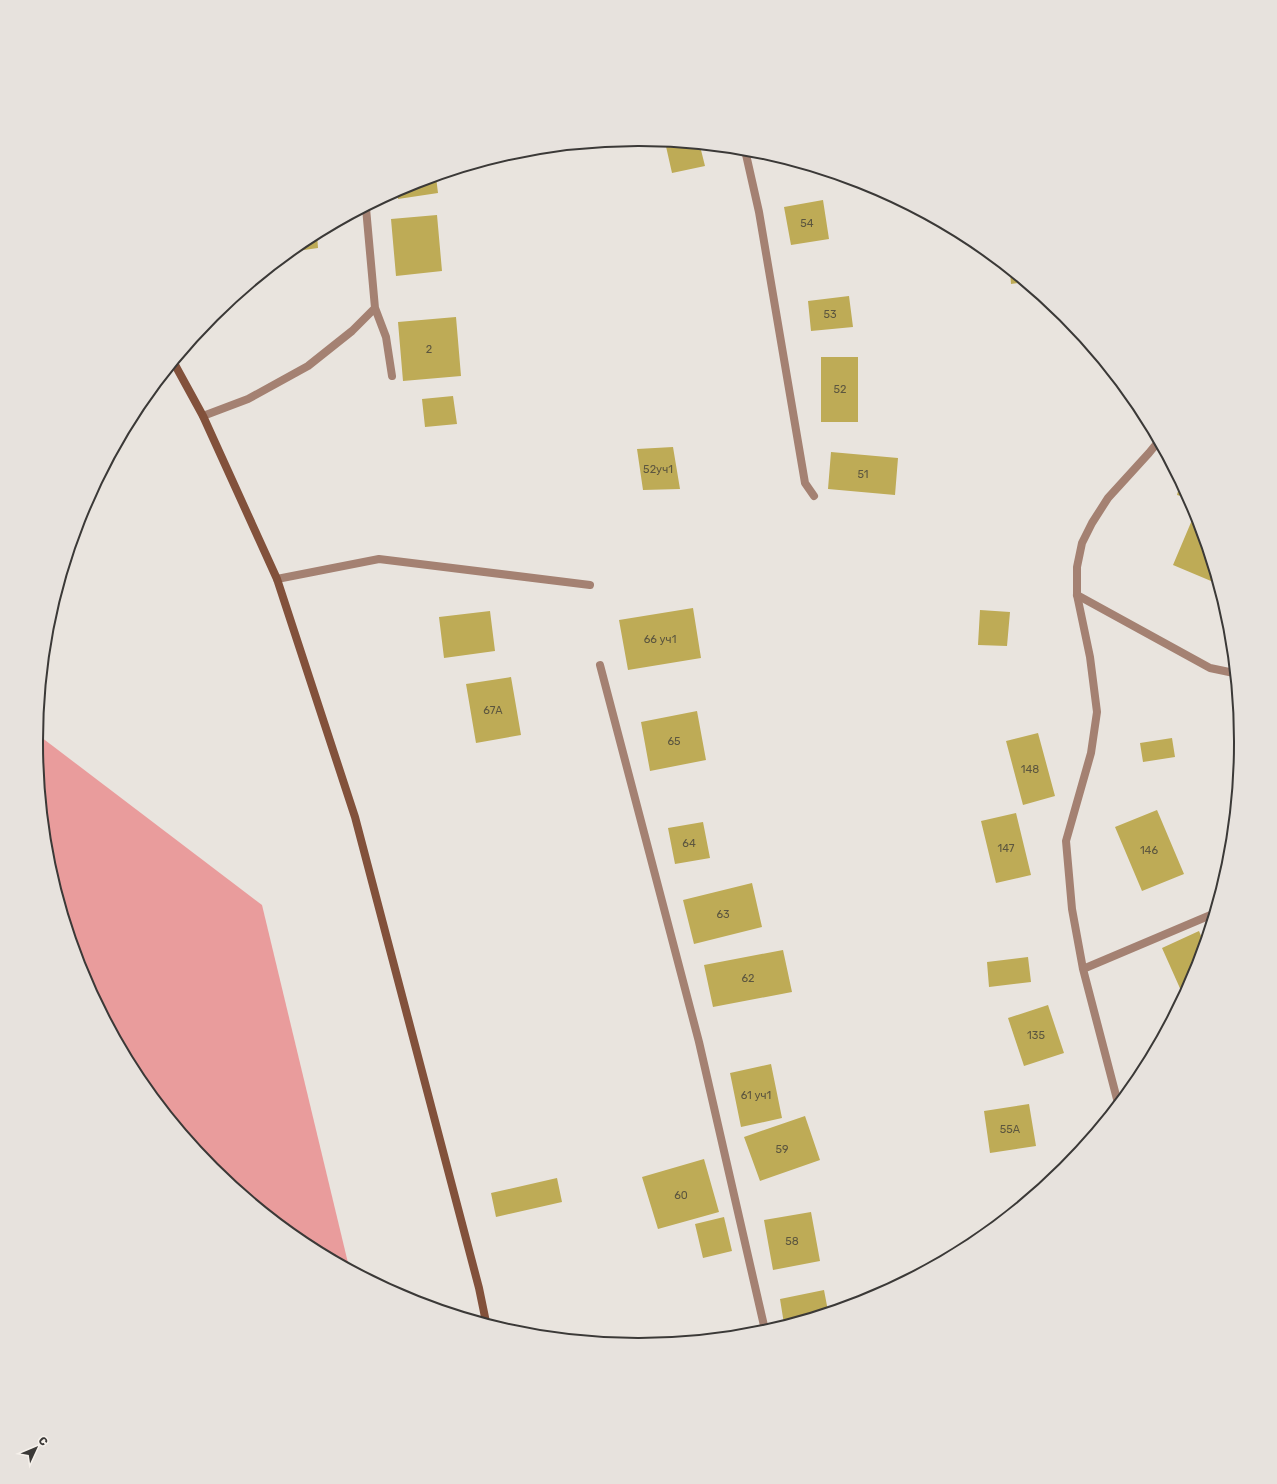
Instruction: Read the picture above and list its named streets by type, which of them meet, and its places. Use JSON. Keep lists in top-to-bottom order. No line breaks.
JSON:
{"house_numbers":["54","53","2","52","52уч1","51","66 уч1","67А","65","148","64","147","146","63","62","135","61 уч1","55А","59","60","58"],"north":"top right"}
